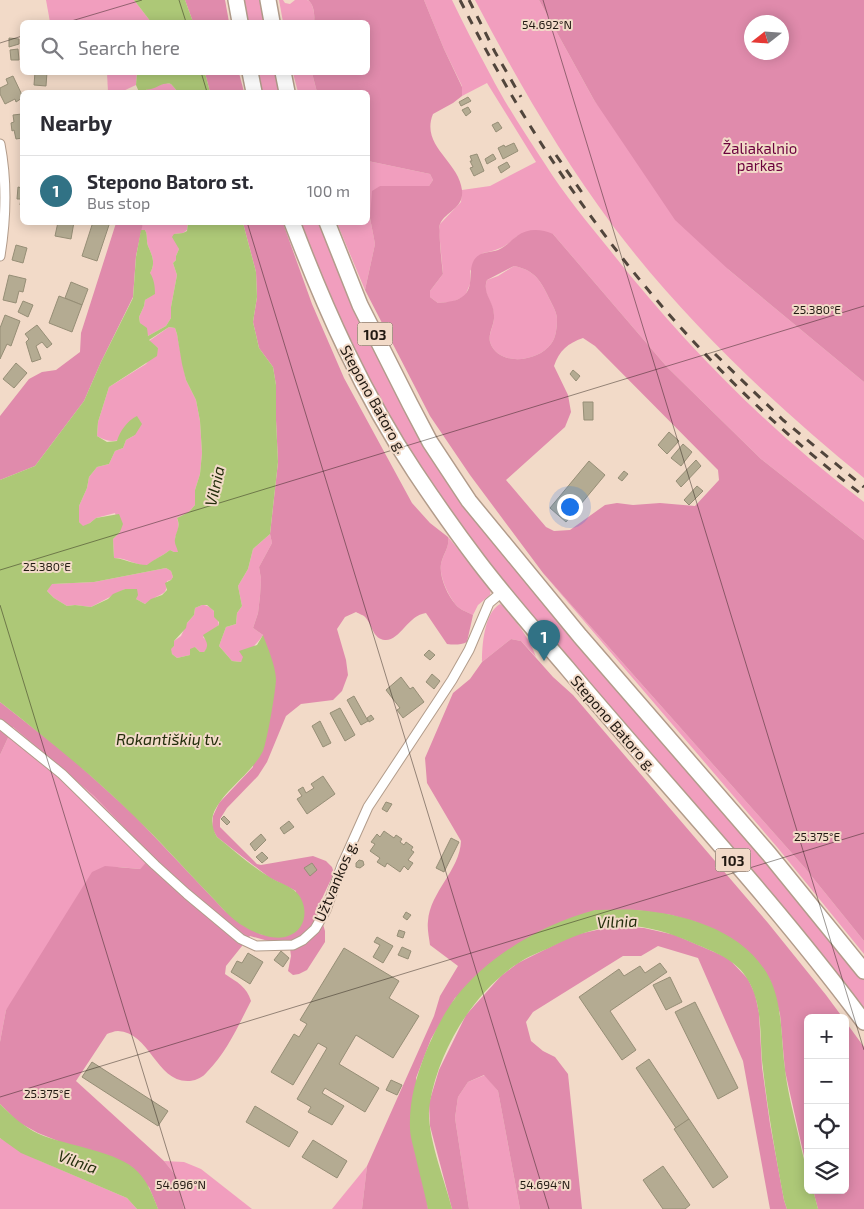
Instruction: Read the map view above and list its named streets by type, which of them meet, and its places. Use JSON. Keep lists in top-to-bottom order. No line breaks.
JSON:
{"streets":{"main road":["103","Stepono Batoro g."],"street":["Užtvankos g."]},"crossings":[["Stepono Batoro g.","Užtvankos g."]],"water":["Vilnia","Rokantiškių tv."],"parks":["Žaliakalnio parkas"],"north":"left","page":{"search":"Search here","heading":"Nearby","list":[{"mark":"1","name":"Stepono Batoro st.","note":"Bus stop","value":"100 m"}],"pins":"1","map_buttons":["+","−"]},"coordinates":["54.692°N","25.380°E","25.375°E","54.696°N","54.694°N"]}
